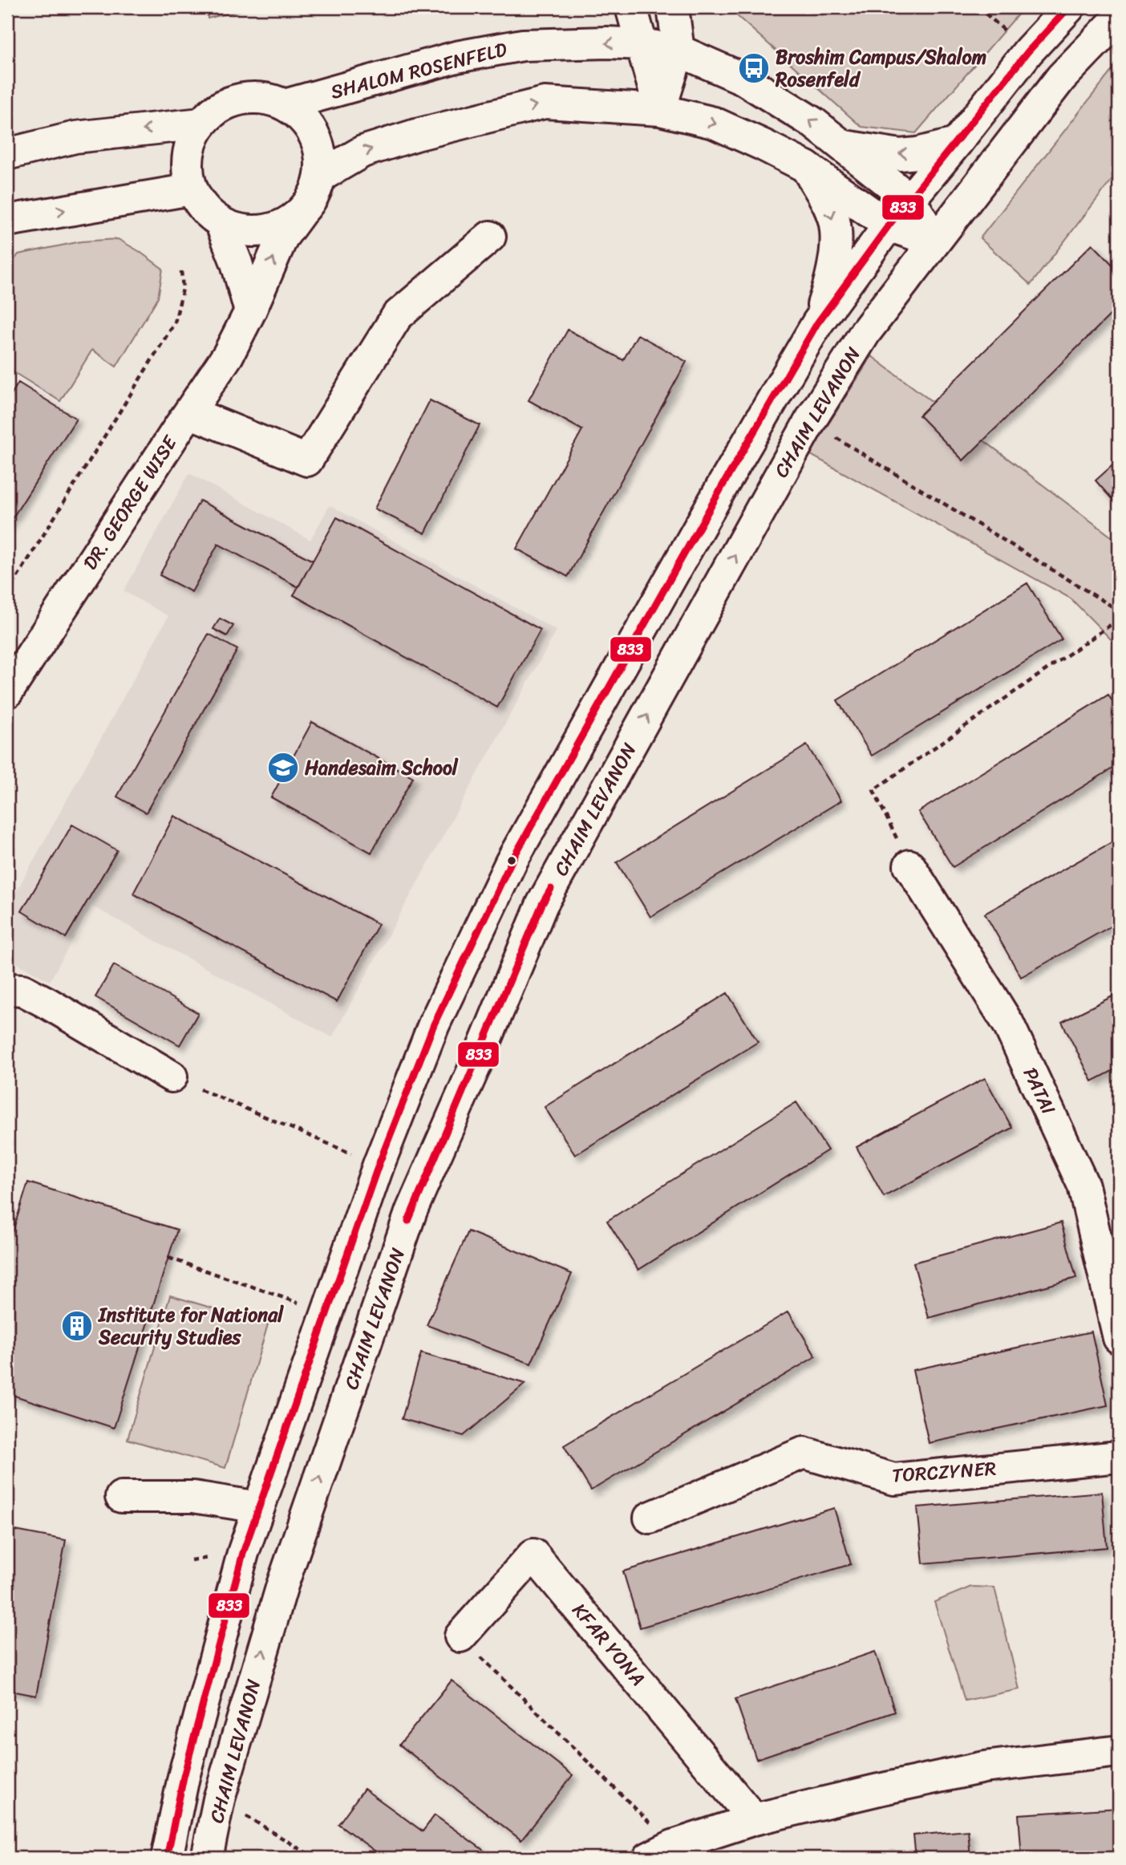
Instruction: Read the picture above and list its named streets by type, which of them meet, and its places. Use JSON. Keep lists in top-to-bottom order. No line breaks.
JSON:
{"streets":{"street":["SHALOM ROSENFELD","CHAIM LEVANON","DR. GEORGE WISE","PATAI","TORCZYNER","KFAR YONA"]},"crossings":[["SHALOM ROSENFELD","CHAIM LEVANON"],["SHALOM ROSENFELD","DR. GEORGE WISE"]],"places":{"bus stop":["Broshim Campus/Shalom Rosenfeld"],"school or university":["Handesaim School"],"building":["Institute for National Security Studies"]},"lines":["transit line 833"]}
